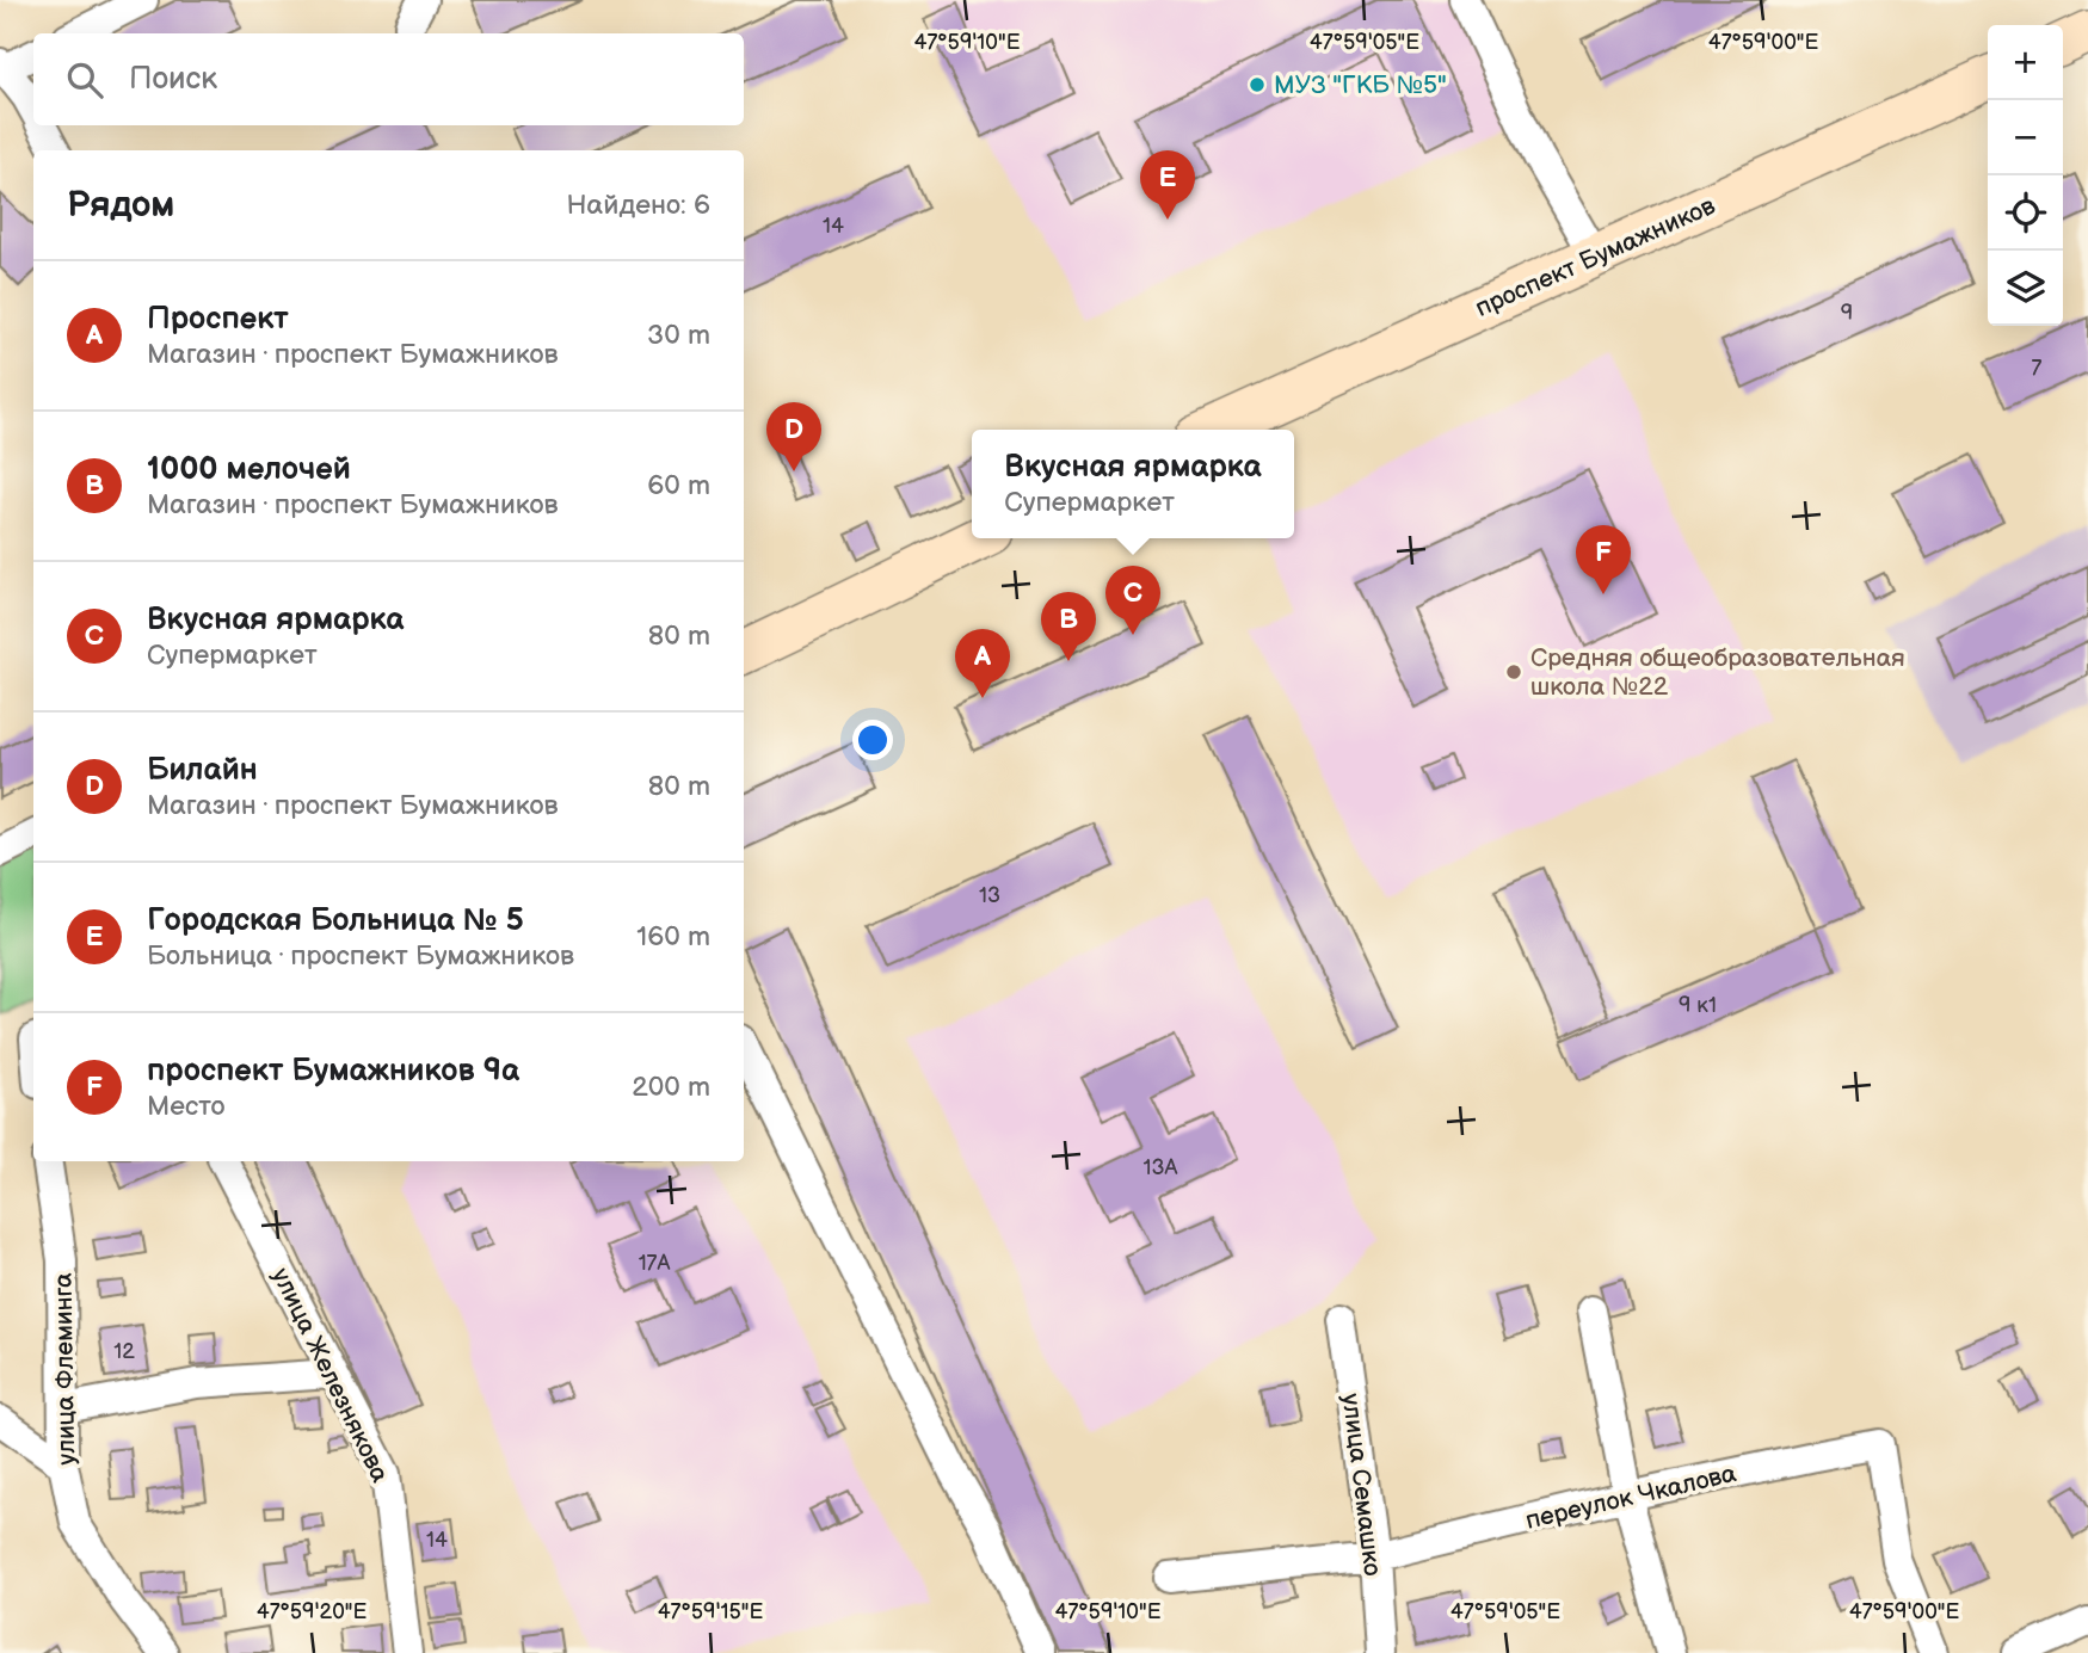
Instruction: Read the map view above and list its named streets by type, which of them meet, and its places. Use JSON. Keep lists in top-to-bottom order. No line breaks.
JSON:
{"streets":{"street":["проспект Бумажников","улица Флеминга","улица Железнякова","улица Семашко","переулок Чкалова"]},"crossings":[["улица Семашко","переулок Чкалова"]],"places":["МУЗ \"ГКБ №5\"","Средняя общеобразовательная школа №22"],"house_numbers":["14","9","7","13","9 к1","13А","17А","12","14"],"page":{"map_buttons":["+","−"],"search":"Поиск","pins":["E","D","F","C","B","A"],"heading":["Рядом","Найдено: 6"],"list":[{"mark":"A","name":"Проспект","note":"Магазин · проспект Бумажников","value":"30 m"},{"mark":"B","name":"1000 мелочей","note":"Магазин · проспект Бумажников","value":"60 m"},{"mark":"C","name":"Вкусная ярмарка","note":"Супермаркет","value":"80 m"},{"mark":"D","name":"Билайн","note":"Магазин · проспект Бумажников","value":"80 m"},{"mark":"E","name":"Городская Больница № 5","note":"Больница · проспект Бумажников","value":"160 m"},{"mark":"F","name":"проспект Бумажников 9а","note":"Место","value":"200 m"}],"popup":["Вкусная ярмарка","Супермаркет"]},"coordinates":["47°59'10\"E","47°59'05\"E","47°59'00\"E","47°59'20\"E","47°59'15\"E"]}
